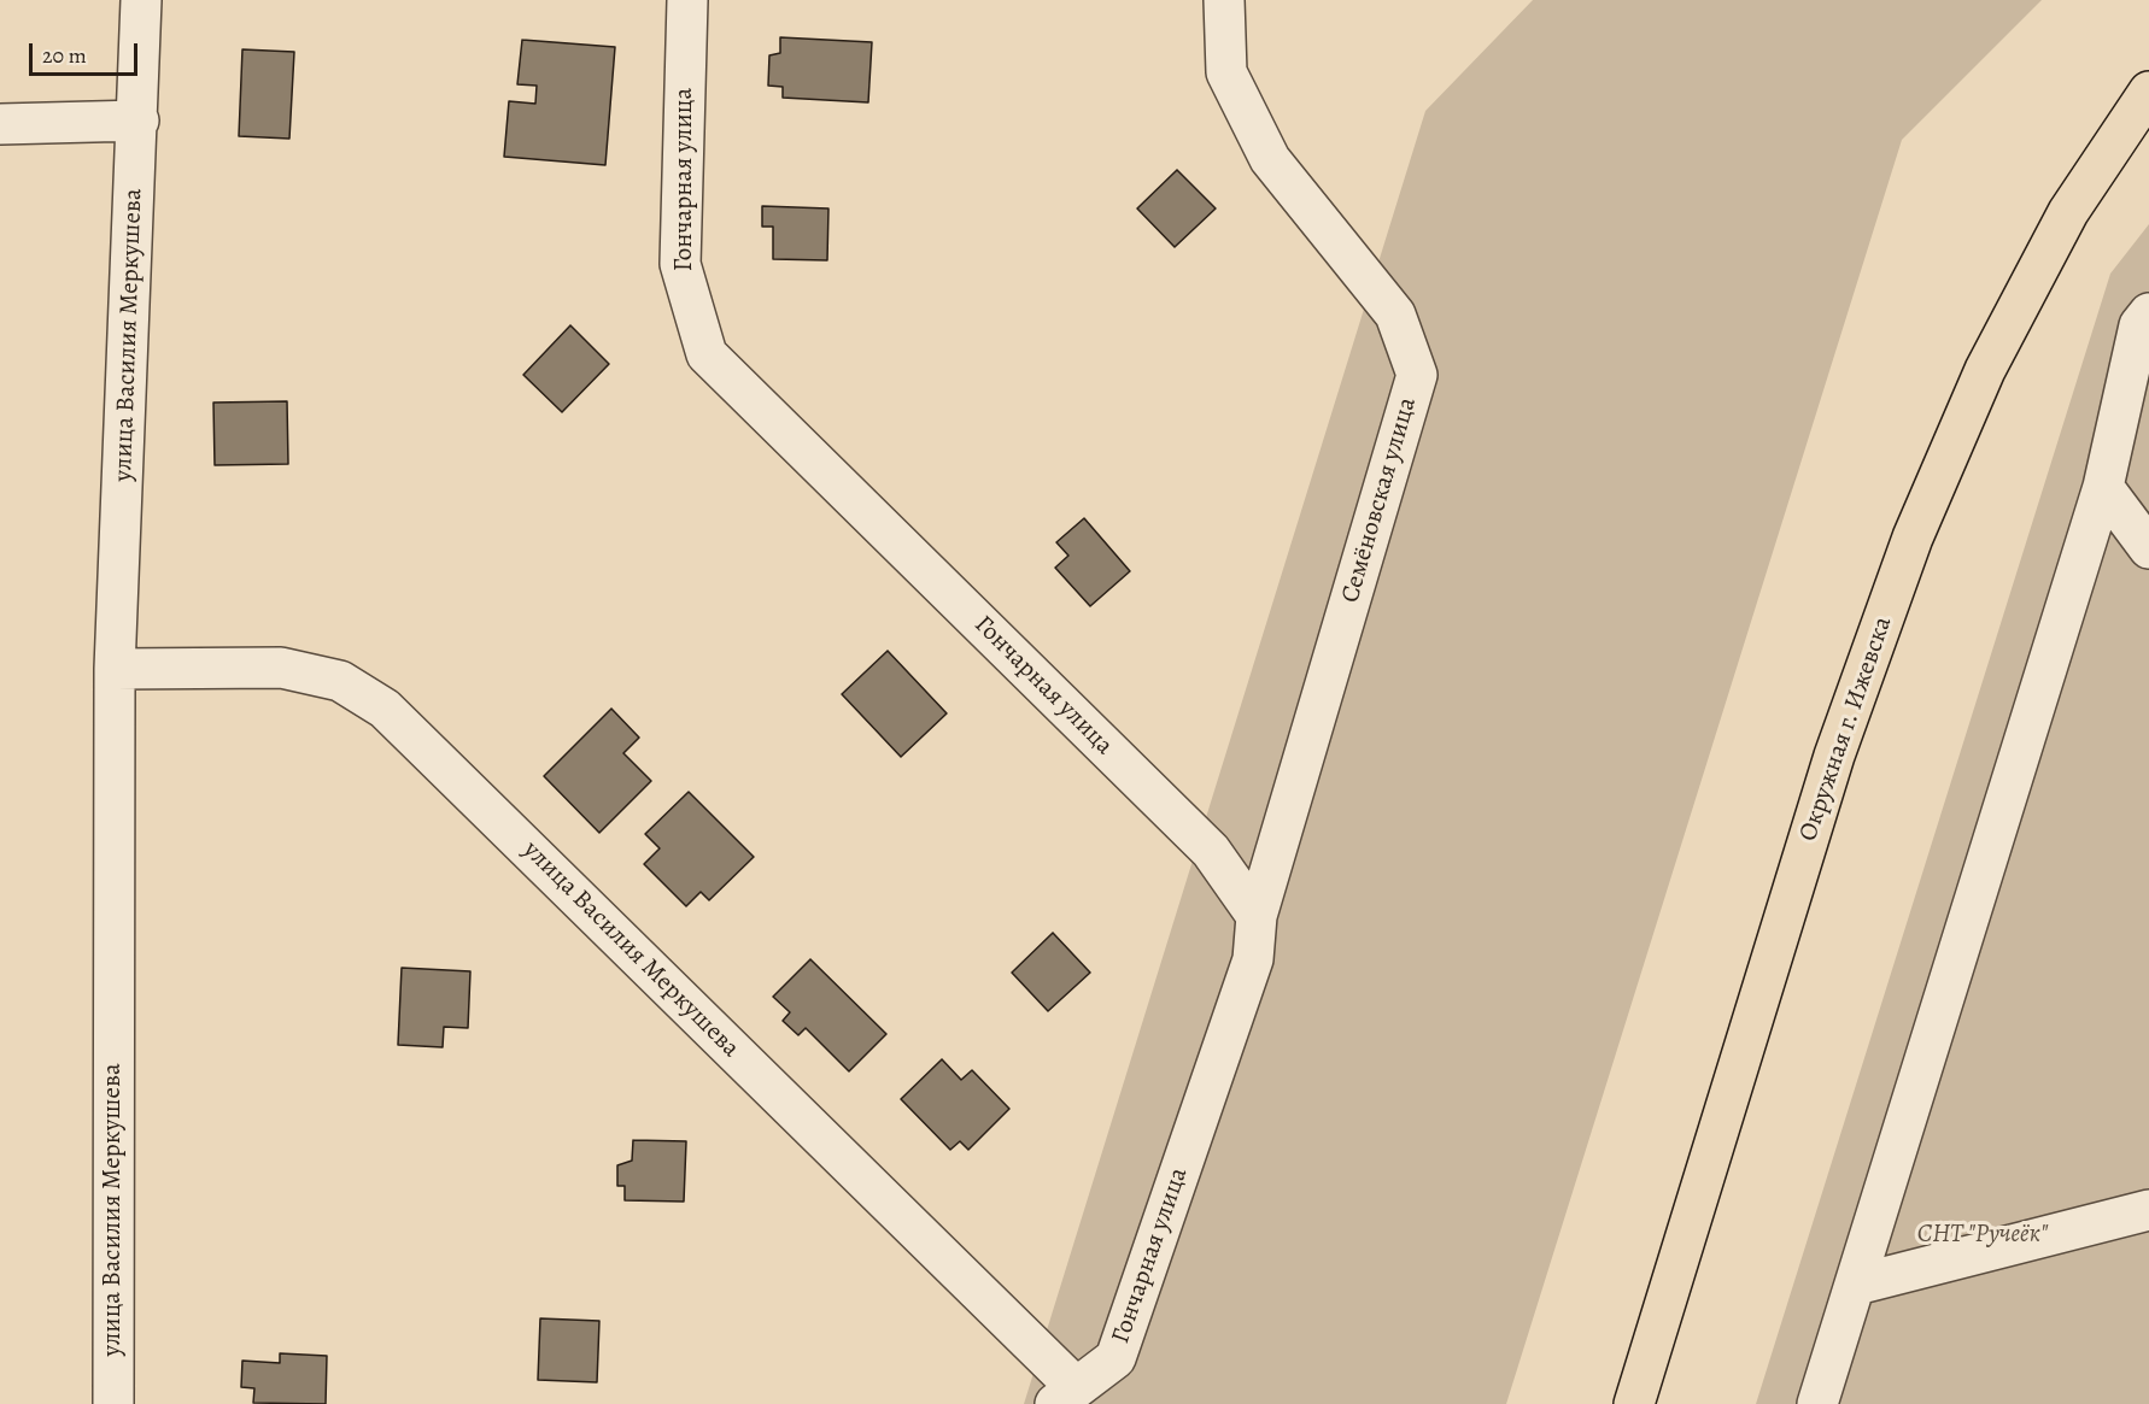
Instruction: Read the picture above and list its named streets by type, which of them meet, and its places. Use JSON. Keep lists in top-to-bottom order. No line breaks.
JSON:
{"streets":{"main road":["Окружная г. Ижевска"],"street":["Гончарная улица","улица Василия Меркушева","Семёновская улица"]},"crossings":[["Гончарная улица","улица Василия Меркушева"],["Гончарная улица","Семёновская улица"]],"parks":["СНТ \"Ручеёк\""],"scale_bar":"20 m"}
